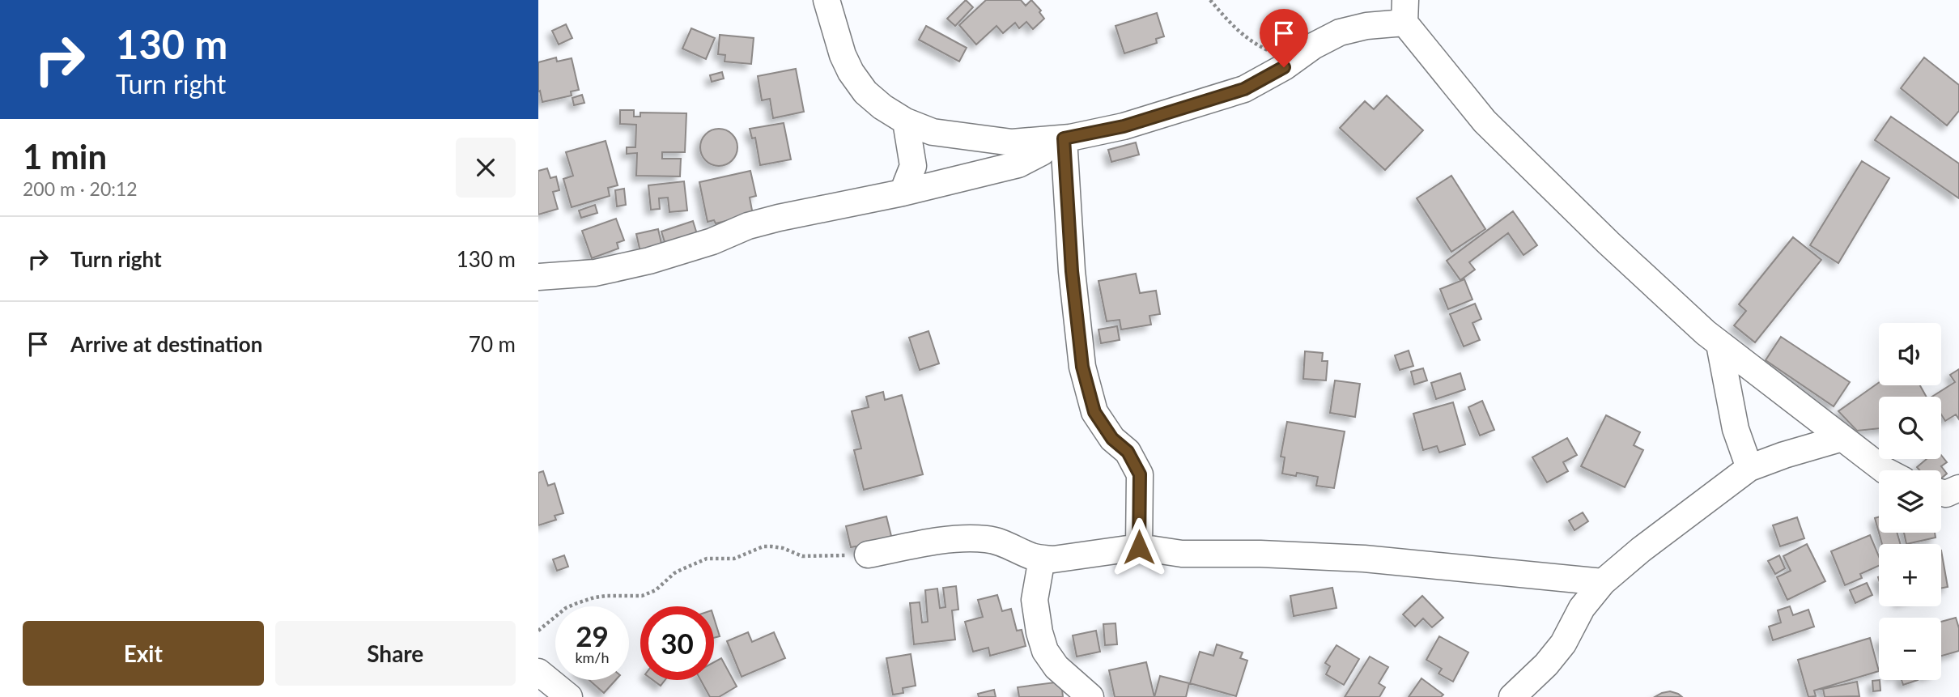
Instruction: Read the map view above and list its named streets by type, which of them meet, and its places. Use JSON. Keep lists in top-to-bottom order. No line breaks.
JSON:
{"page":{"turn":["130 m","Turn right"],"heading":["1 min","200 m · 20:12"],"list":[{"name":"Turn right","value":"130 m"},{"name":"Arrive at destination","value":"70 m"}],"map_buttons":["+","−"],"speed":"29 km/h","limit":"30","buttons":["Exit","Share"]}}
